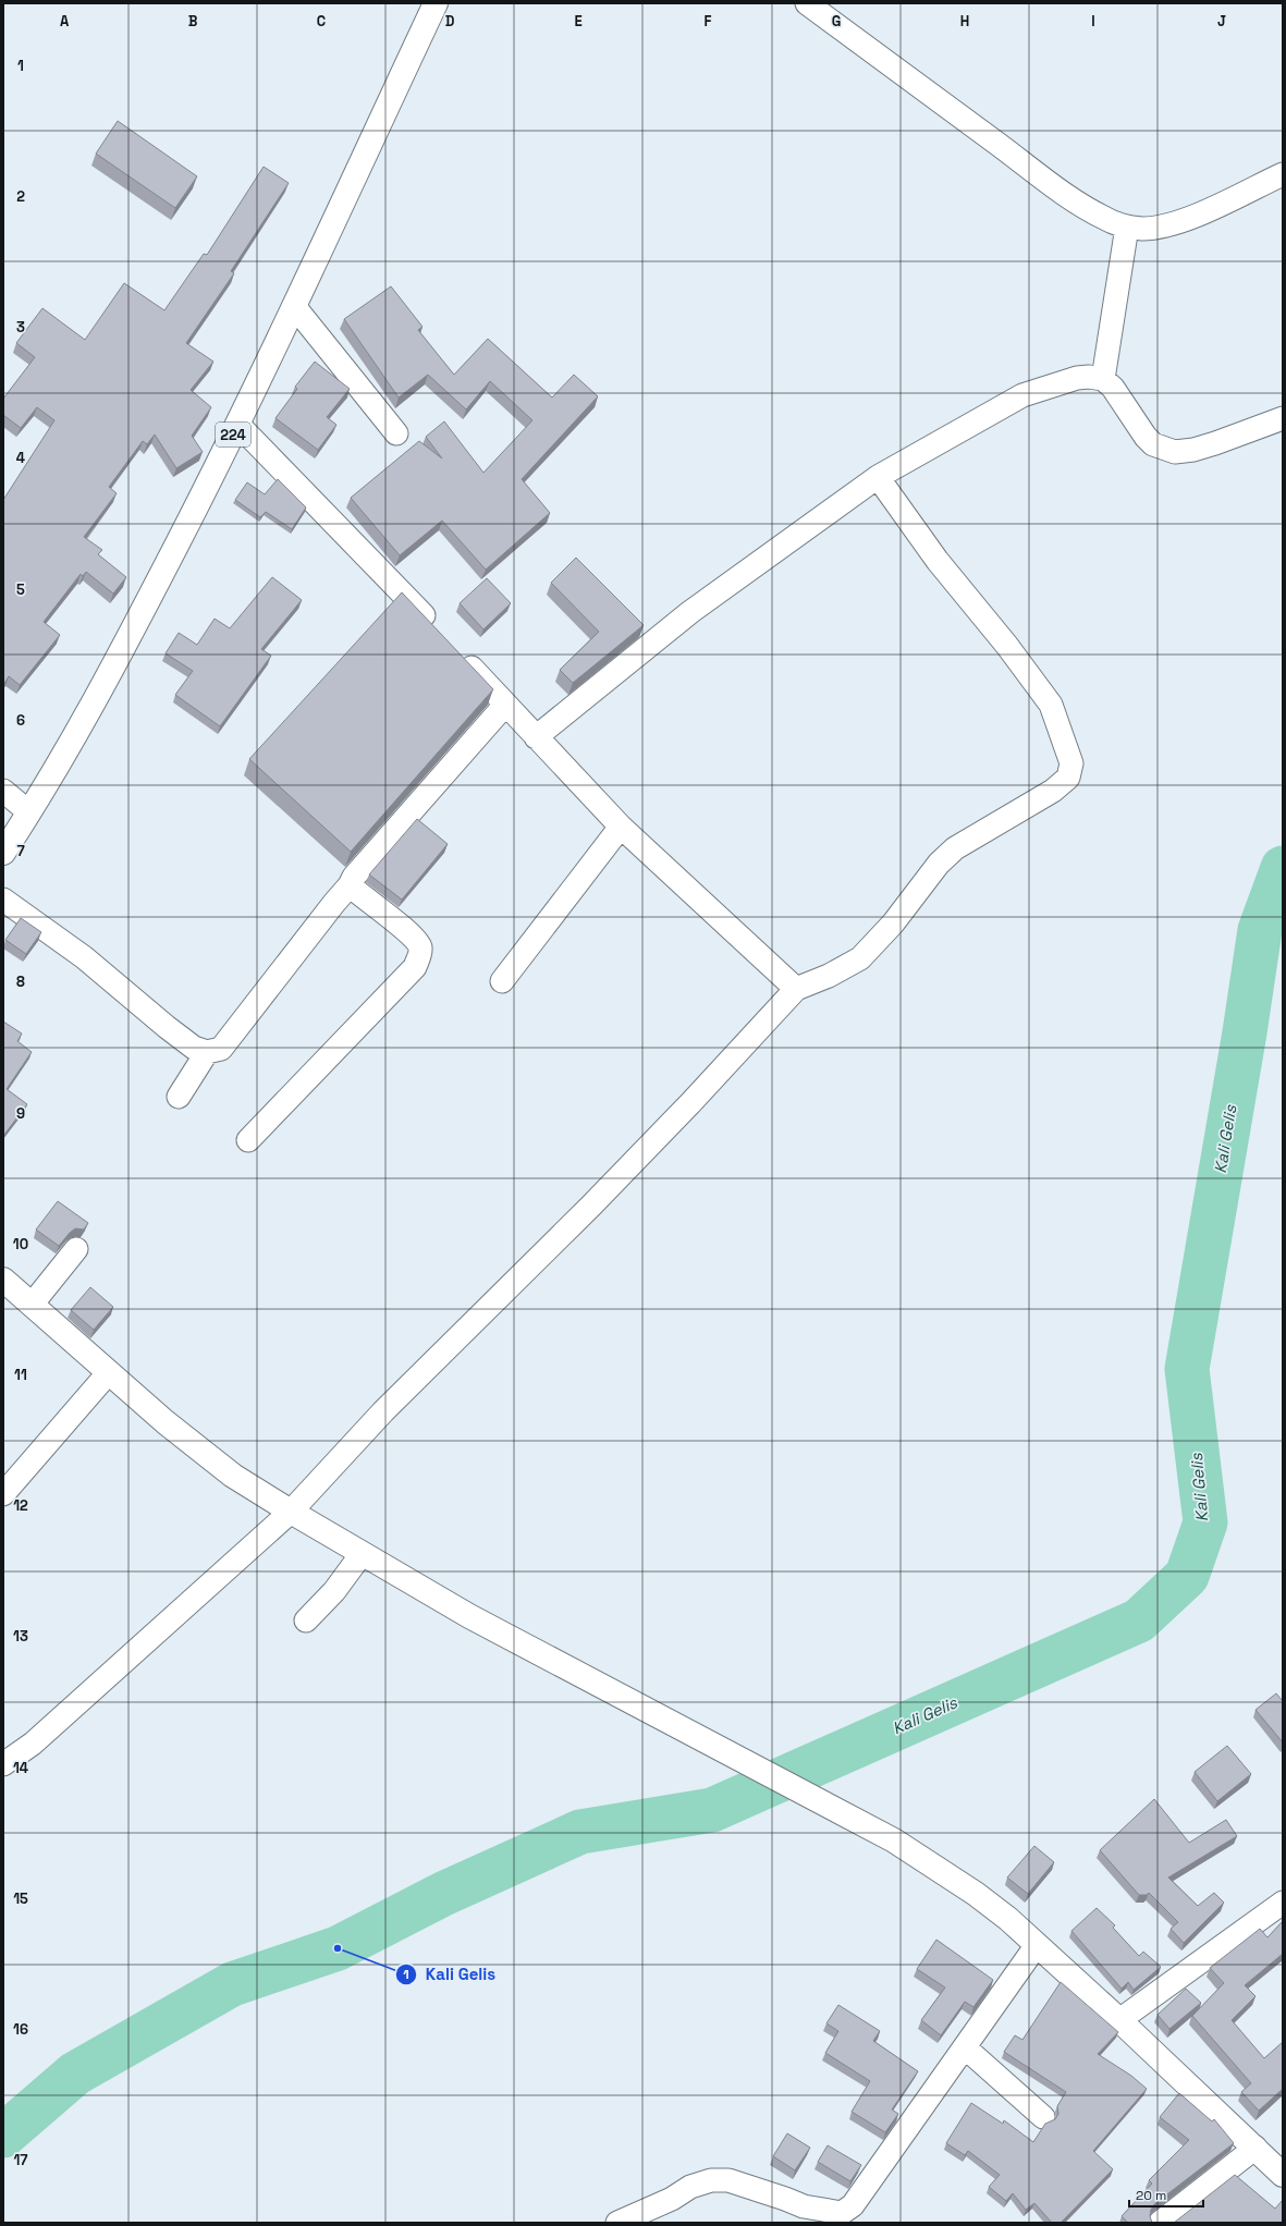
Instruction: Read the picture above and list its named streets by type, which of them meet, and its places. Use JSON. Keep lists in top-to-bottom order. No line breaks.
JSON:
{"streets":{"street":["224"]},"water":["Kali Gelis"],"places":["Kali Gelis"],"scale_bar":"20 m","grid":{"columns":["A","B","C","D","E","F","G","H","I","J"],"rows":["1","2","3","4","5","6","7","8","9","10","11","12","13","14","15","16","17"]}}
